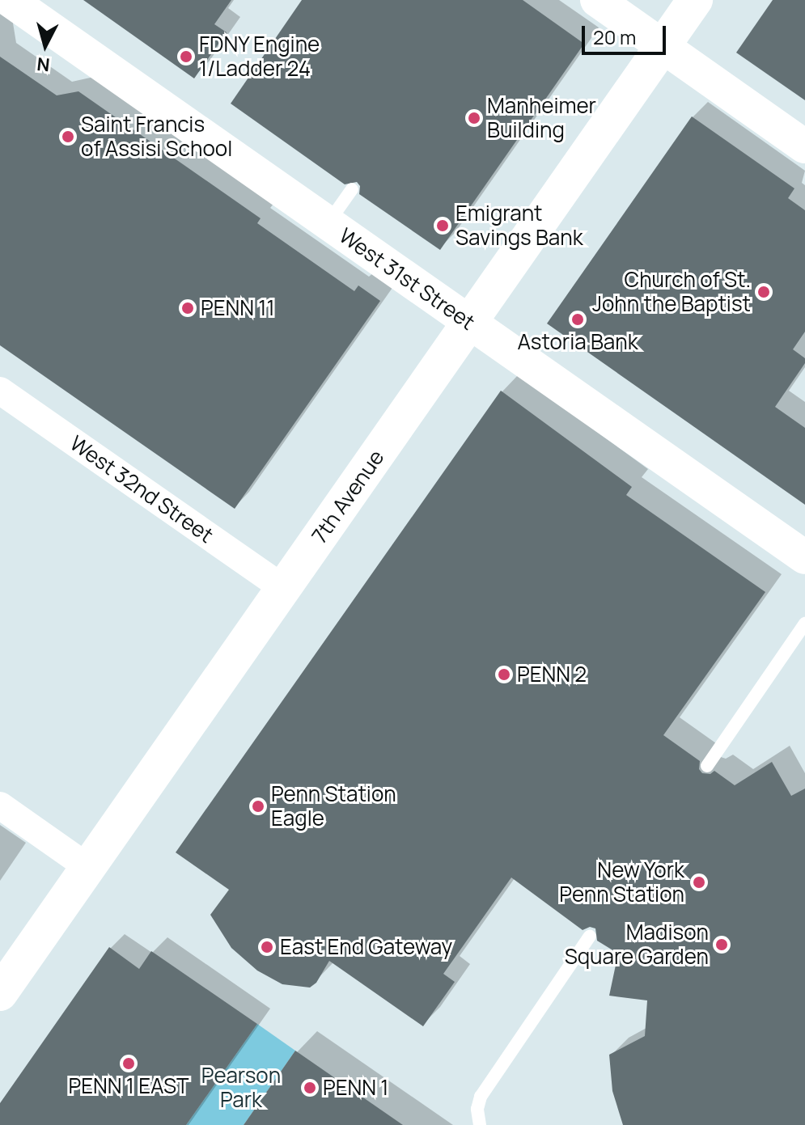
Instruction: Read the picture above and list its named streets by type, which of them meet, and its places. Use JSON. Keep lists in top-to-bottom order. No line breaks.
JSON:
{"streets":{"main road":["7th Avenue"],"street":["West 31st Street","West 32nd Street"]},"crossings":[["West 31st Street","7th Avenue"],["West 32nd Street","7th Avenue"]],"parks":["Pearson Park"],"places":["FDNY Engine 1/Ladder 24","Manheimer Building","Saint Francis of Assisi School","Emigrant Savings Bank","Church of St. John the Baptist","PENN 11","Astoria Bank","PENN 2","Penn Station Eagle","New York Penn Station","Madison Square Garden","East End Gateway","PENN 1 EAST","PENN 1"],"scale_bar":"20 m","north":"bottom"}
